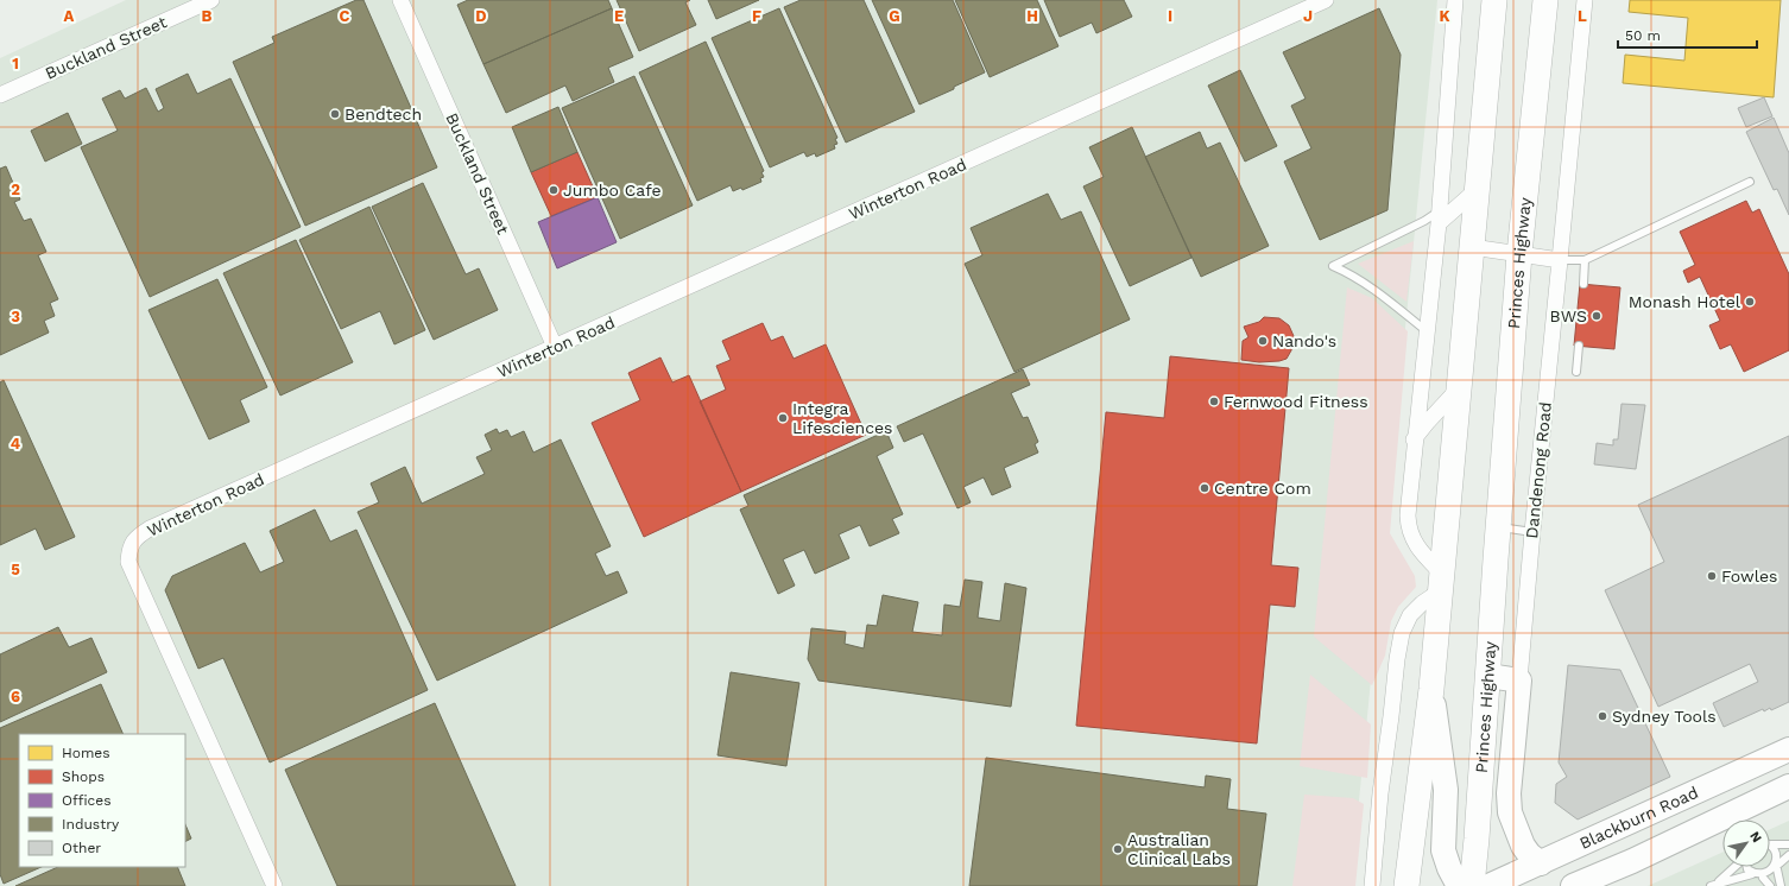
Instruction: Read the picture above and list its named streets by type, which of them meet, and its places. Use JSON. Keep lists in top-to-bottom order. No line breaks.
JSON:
{"streets":{"highway":["Princes Highway"],"main road":["Blackburn Road"],"street":["Buckland Street","Winterton Road","Dandenong Road"]},"crossings":[["Buckland Street","Winterton Road"]],"places":["Bendtech","Jumbo Cafe","Monash Hotel","BWS","Nando's","Fernwood Fitness","Integra Lifesciences","Centre Com","Fowles","Sydney Tools","Australian Clinical Labs"],"legend":["Homes","Shops","Offices","Industry","Other"],"scale_bar":"50 m","north":"top right","grid":{"columns":["A","B","C","D","E","F","G","H","I","J","K","L"],"rows":["1","2","3","4","5","6"]}}
